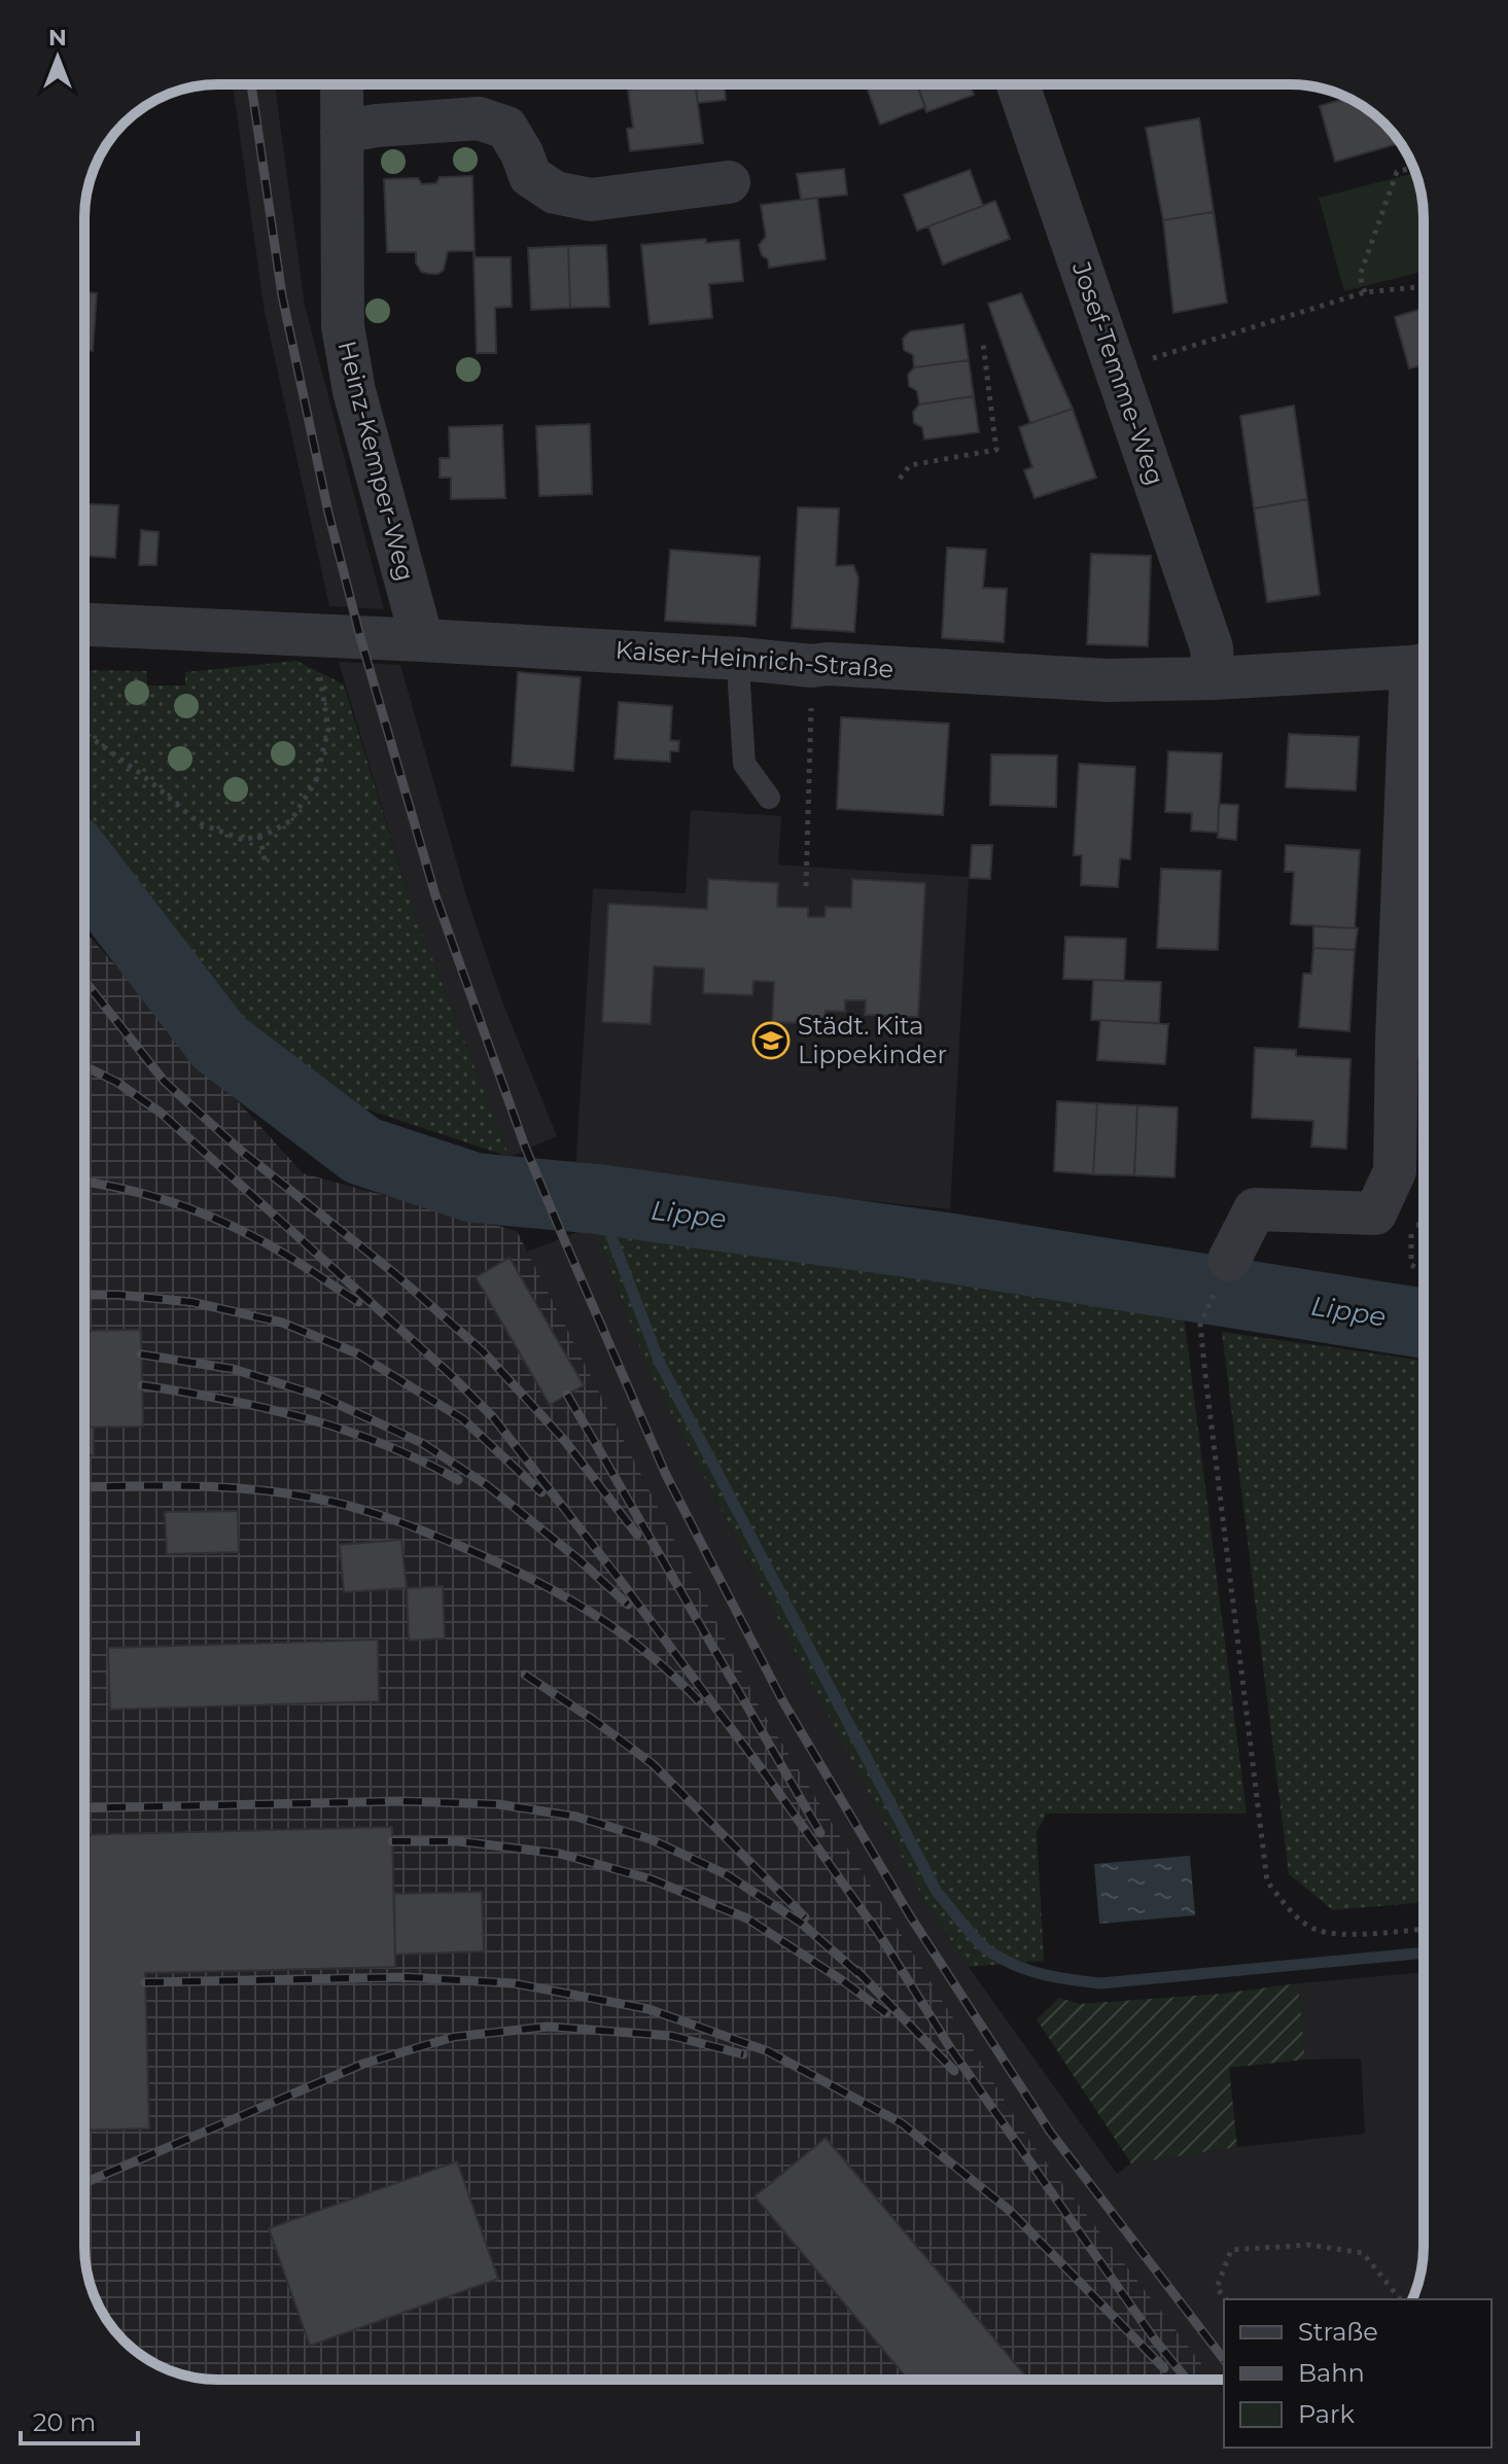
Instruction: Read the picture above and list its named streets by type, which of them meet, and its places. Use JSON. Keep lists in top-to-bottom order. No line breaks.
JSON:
{"streets":{"street":["Josef-Temme-Weg","Heinz-Kemper-Weg","Kaiser-Heinrich-Straße"]},"crossings":[["Josef-Temme-Weg","Kaiser-Heinrich-Straße"],["Heinz-Kemper-Weg","Kaiser-Heinrich-Straße"]],"water":["Lippe"],"places":{"school or university":["Städt. Kita Lippekinder"]},"legend":["Straße","Bahn","Park"],"scale_bar":"20 m","north":"top"}
